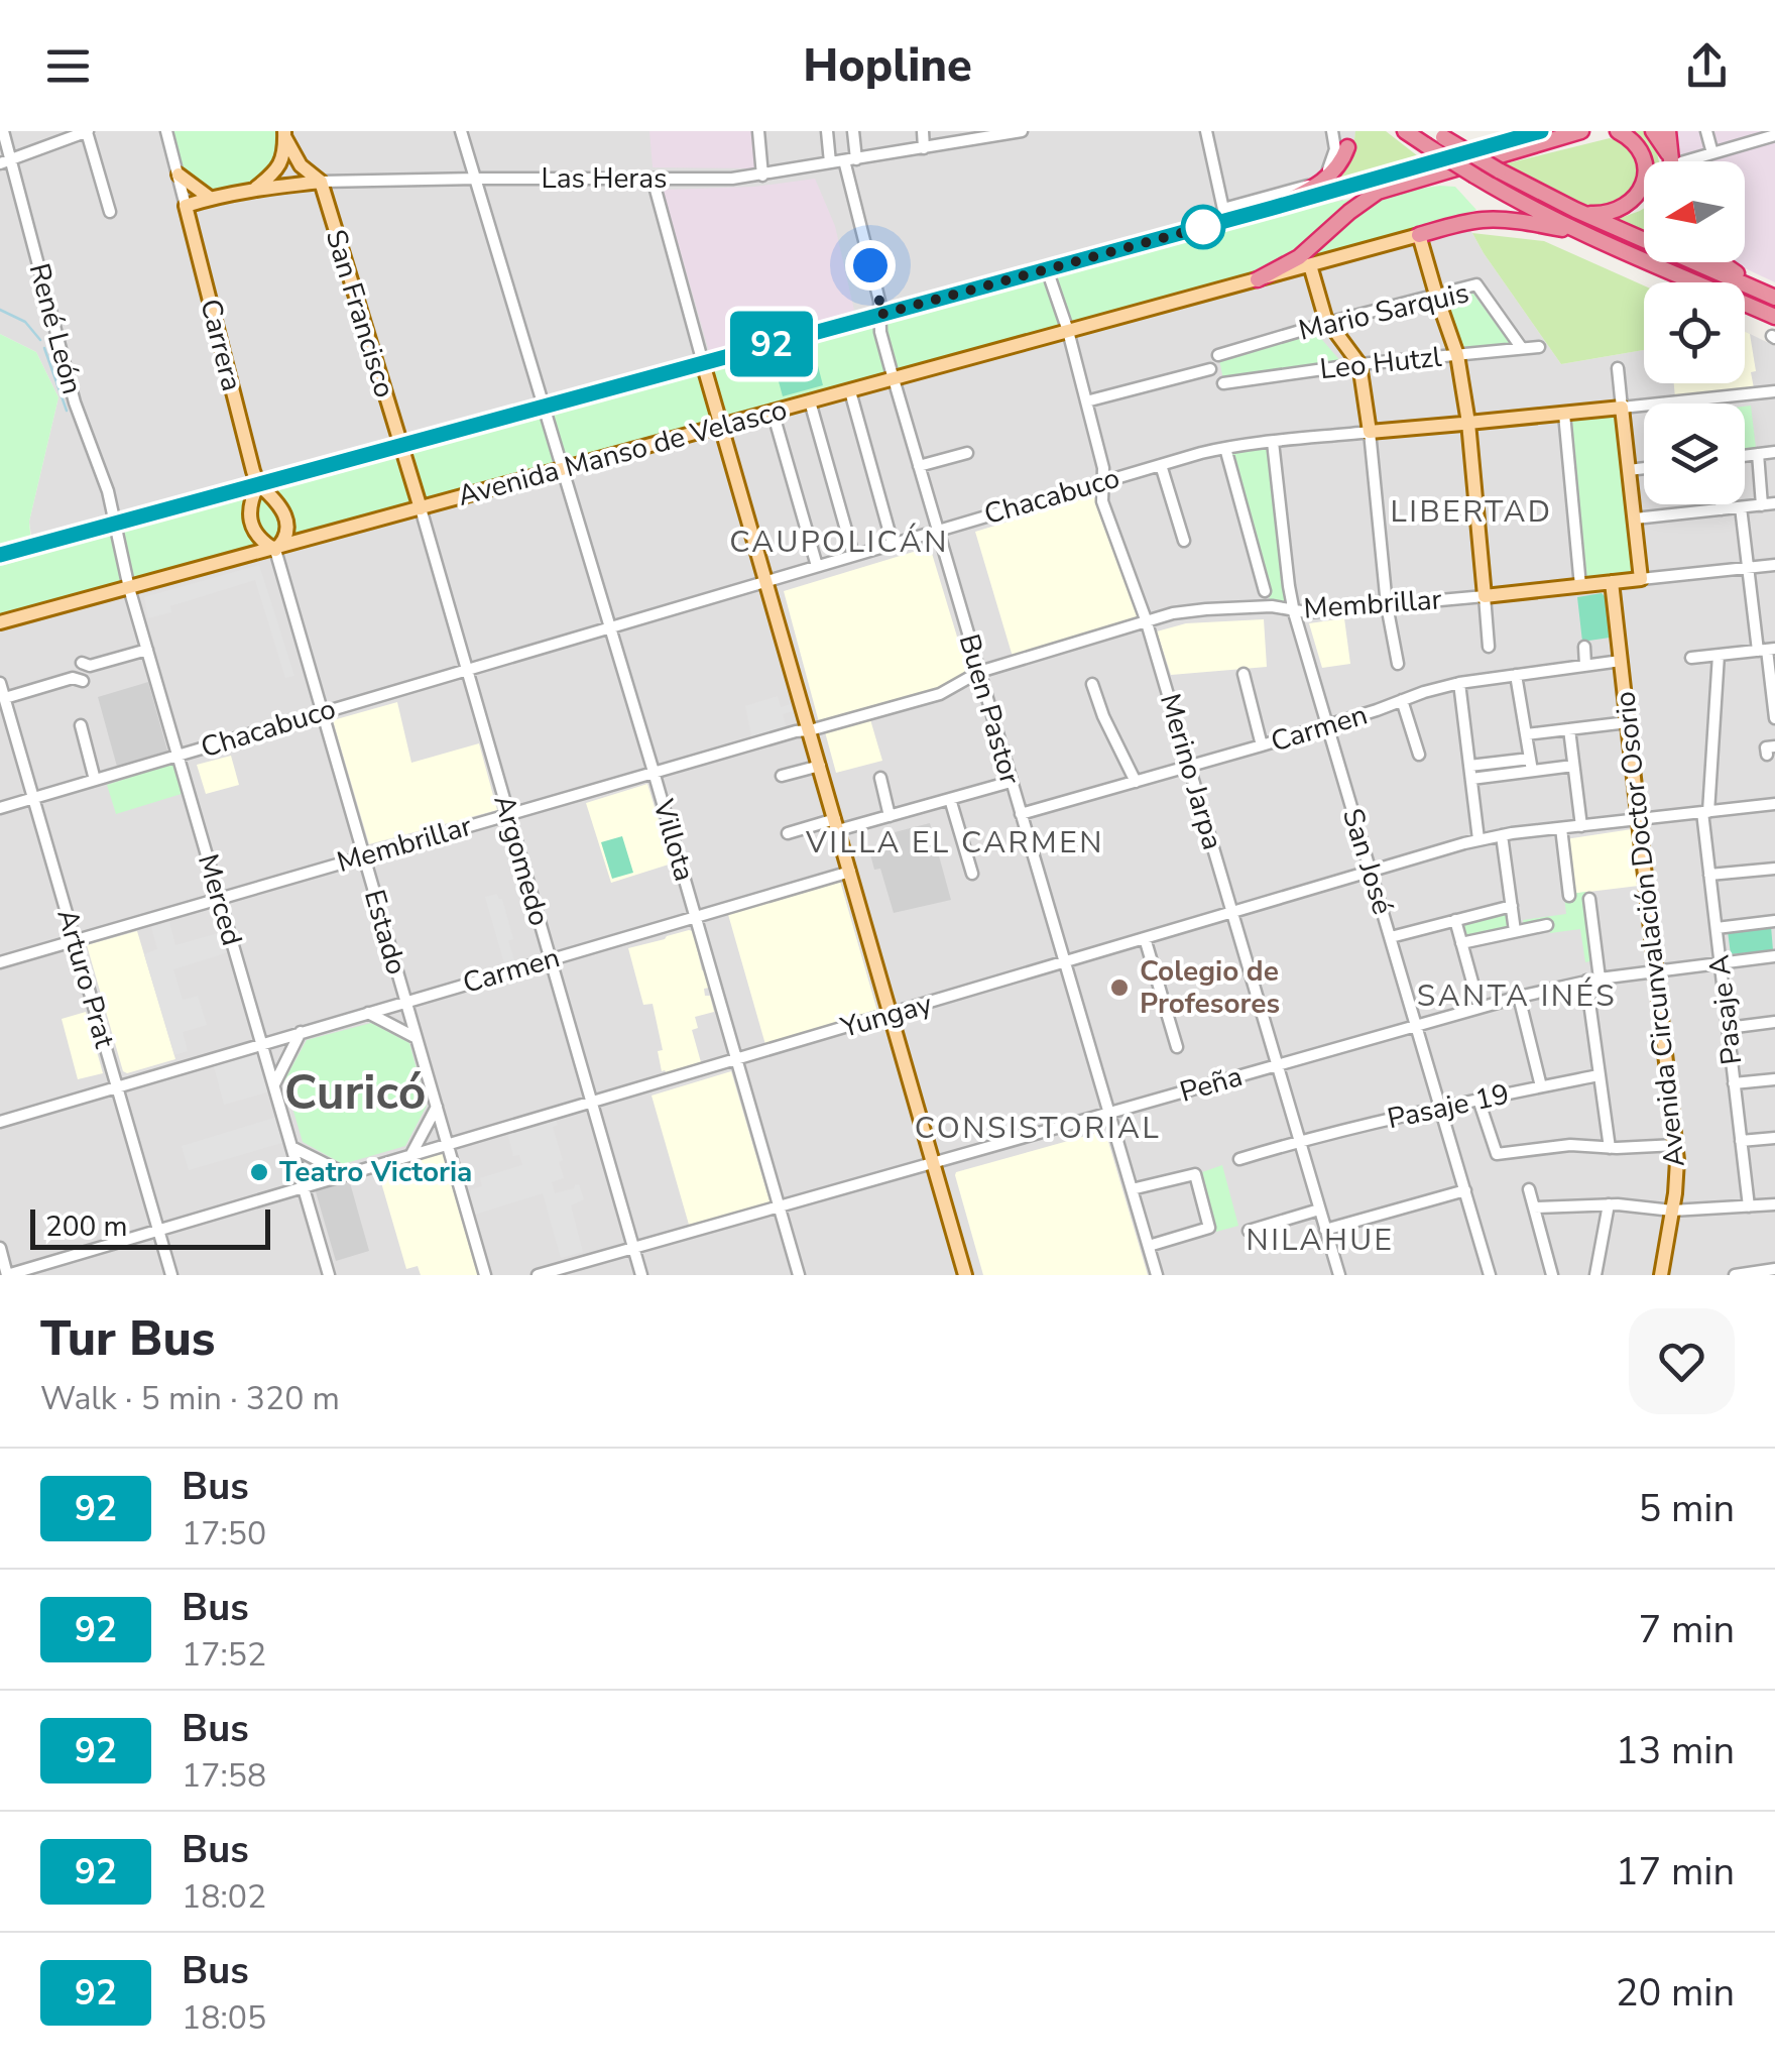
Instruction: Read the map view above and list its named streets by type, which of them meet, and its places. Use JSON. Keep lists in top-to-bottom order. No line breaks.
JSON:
{"streets":{"main road":["Las Heras","San Francisco","Carrera","Avenida Manso de Velasco","Chacabuco","Membrillar","Argomedo","Avenida Circunvalación Doctor Osorio","Estado"],"street":["Mario Sarquis","René León","Leo Hutzl","Buen Pastor","Carmen","Merino Jarpa","Villota","San José","Merced","Arturo Prat","Pasaje A","Yungay","Peña","Pasaje 19"]},"crossings":[["Las Heras","San Francisco"],["Las Heras","Carrera"],["Las Heras","Buen Pastor"],["Las Heras","Villota"],["Mario Sarquis","Leo Hutzl"],["San Francisco","Argomedo"],["René León","Merced"],["Carrera","Avenida Manso de Velasco"],["Carrera","Estado"],["Avenida Manso de Velasco","Buen Pastor"],["Avenida Manso de Velasco","Merino Jarpa"],["Avenida Manso de Velasco","Villota"],["Avenida Manso de Velasco","Argomedo"],["Avenida Manso de Velasco","Merced"],["Avenida Manso de Velasco","Estado"],["Chacabuco","Buen Pastor"],["Chacabuco","Merino Jarpa"],["Chacabuco","Villota"],["Chacabuco","Argomedo"],["Chacabuco","San José"],["Chacabuco","Merced"],["Chacabuco","Estado"],["Chacabuco","Arturo Prat"],["Membrillar","Buen Pastor"],["Membrillar","Merino Jarpa"],["Membrillar","Villota"],["Membrillar","Argomedo"],["Membrillar","San José"],["Membrillar","Merced"],["Membrillar","Avenida Circunvalación Doctor Osorio"],["Membrillar","Estado"],["Membrillar","Arturo Prat"],["Buen Pastor","Carmen"],["Buen Pastor","Yungay"],["Buen Pastor","Peña"],["Carmen","Merino Jarpa"],["Carmen","Villota"],["Carmen","Argomedo"],["Carmen","San José"],["Carmen","Merced"],["Carmen","Avenida Circunvalación Doctor Osorio"],["Carmen","Estado"],["Carmen","Arturo Prat"],["Carmen","Yungay"],["Merino Jarpa","Yungay"],["Merino Jarpa","Peña"],["Merino Jarpa","Pasaje 19"],["Villota","Yungay"],["Villota","Peña"],["Argomedo","Yungay"],["Argomedo","Peña"],["San José","Yungay"],["San José","Peña"],["San José","Pasaje 19"],["Merced","Estado"],["Merced","Yungay"],["Avenida Circunvalación Doctor Osorio","Yungay"],["Avenida Circunvalación Doctor Osorio","Peña"],["Estado","Yungay"],["Arturo Prat","Yungay"],["Pasaje A","Yungay"],["Pasaje A","Peña"]],"districts":["LIBERTAD","CAUPOLICÁN","VILLA EL CARMEN","SANTA INÉS","Curicó","CONSISTORIAL","NILAHUE"],"places":["Colegio de Profesores","Teatro Victoria"],"lines":["bus line 92"],"scale_bar":"200 m","north":"left","page":{"header":"Hopline","on_map":"92","scale":"200 m","heading":["Tur Bus","Walk · 5 min · 320 m"],"list":[{"mark":"92","name":"Bus","note":"17:50","value":"5 min"},{"mark":"92","name":"Bus","note":"17:52","value":"7 min"},{"mark":"92","name":"Bus","note":"17:58","value":"13 min"},{"mark":"92","name":"Bus","note":"18:02","value":"17 min"},{"mark":"92","name":"Bus","note":"18:05","value":"20 min"}]}}
